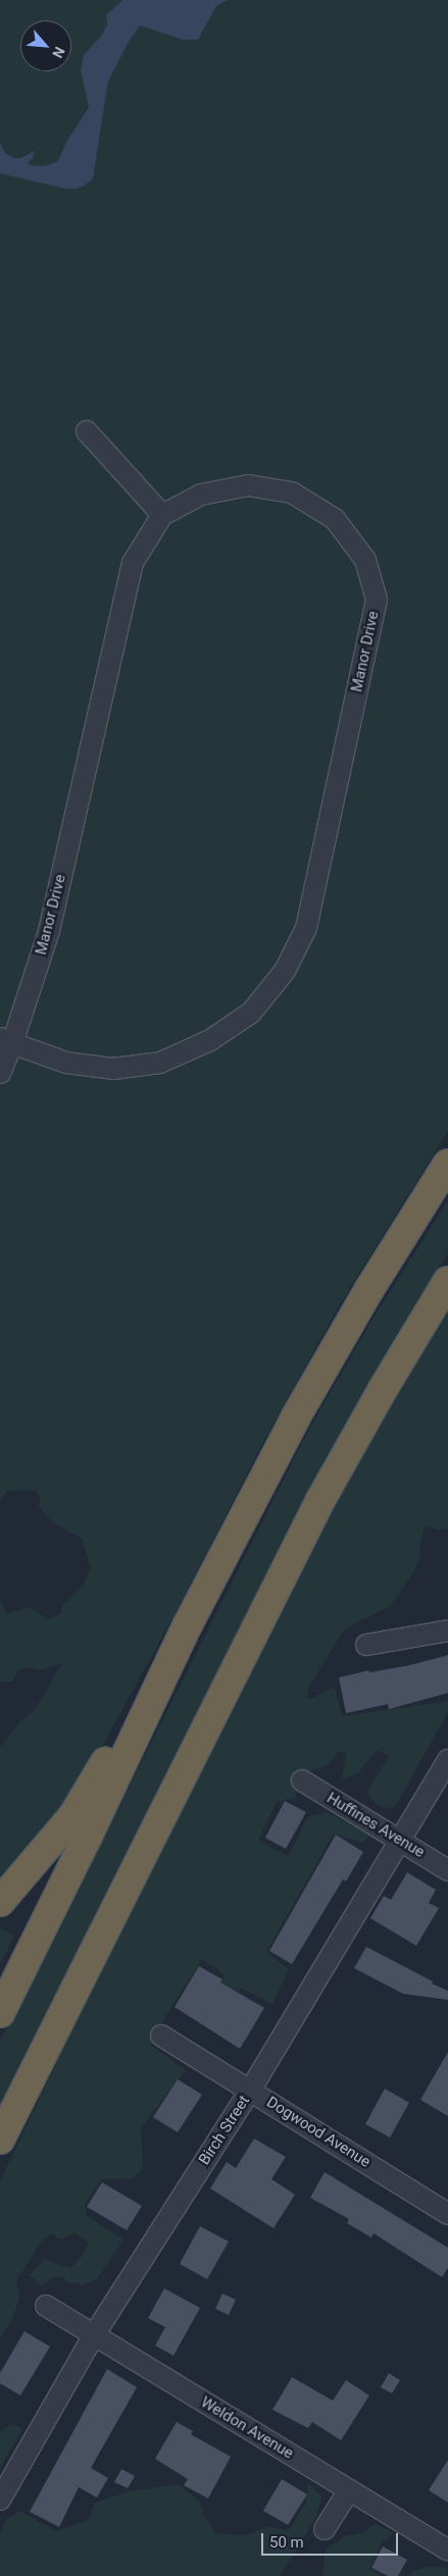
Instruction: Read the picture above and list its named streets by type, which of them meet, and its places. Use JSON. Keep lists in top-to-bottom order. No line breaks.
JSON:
{"streets":{"street":["Manor Drive","Huffines Avenue","Birch Street","Dogwood Avenue","Weldon Avenue"]},"crossings":[["Huffines Avenue","Birch Street"],["Birch Street","Dogwood Avenue"],["Birch Street","Weldon Avenue"]],"scale_bar":"50 m","north":"bottom right"}
